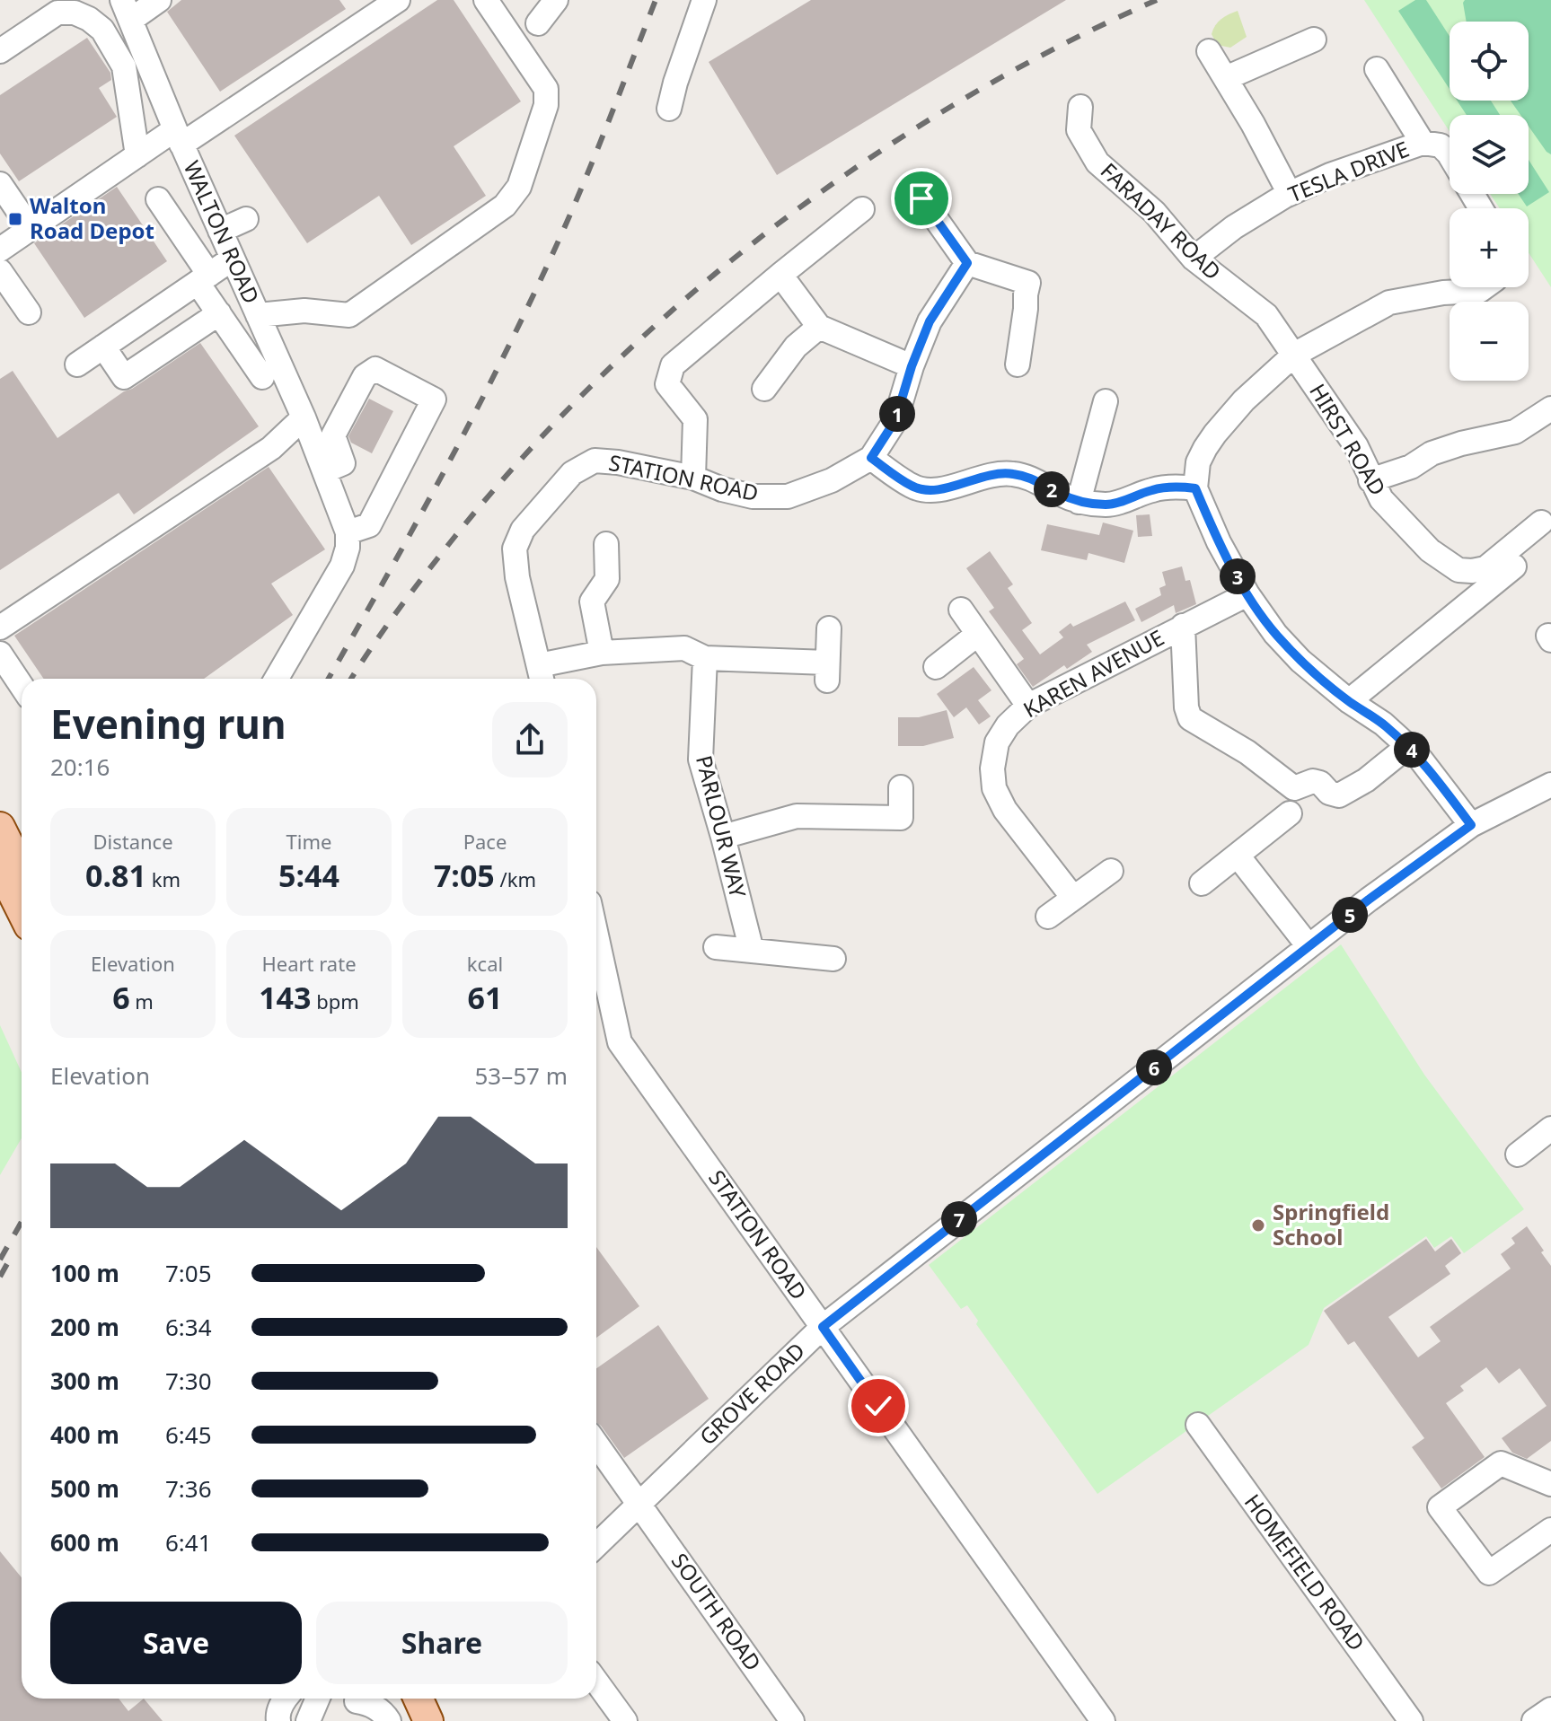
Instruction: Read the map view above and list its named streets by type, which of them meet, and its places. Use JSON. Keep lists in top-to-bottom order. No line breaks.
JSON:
{"streets":{"street":["TESLA DRIVE","FARADAY ROAD","WALTON ROAD","HIRST ROAD","STATION ROAD","KAREN AVENUE","PARLOUR WAY","GROVE ROAD","HOMEFIELD ROAD","SOUTH ROAD"]},"crossings":[["TESLA DRIVE","FARADAY ROAD"],["FARADAY ROAD","HIRST ROAD"],["STATION ROAD","GROVE ROAD"],["GROVE ROAD","SOUTH ROAD"]],"places":{"transit":["Walton Road Depot"],"other":["Springfield School"]},"page":{"map_buttons":["+","−"],"pins":["1","2","3","4","5","6","7"],"heading":["Evening run","20:16"],"stats":[["Distance","0.81 km"],["Time","5:44"],["Pace","7:05 /km"],["Elevation","6 m"],["Heart rate","143 bpm"],["kcal","61"]],"chart":["Elevation","53–57 m"],"list":[{"name":"100 m","note":"7:05"},{"name":"200 m","note":"6:34"},{"name":"300 m","note":"7:30"},{"name":"400 m","note":"6:45"},{"name":"500 m","note":"7:36"},{"name":"600 m","note":"6:41"}],"buttons":["Save","Share"]}}
